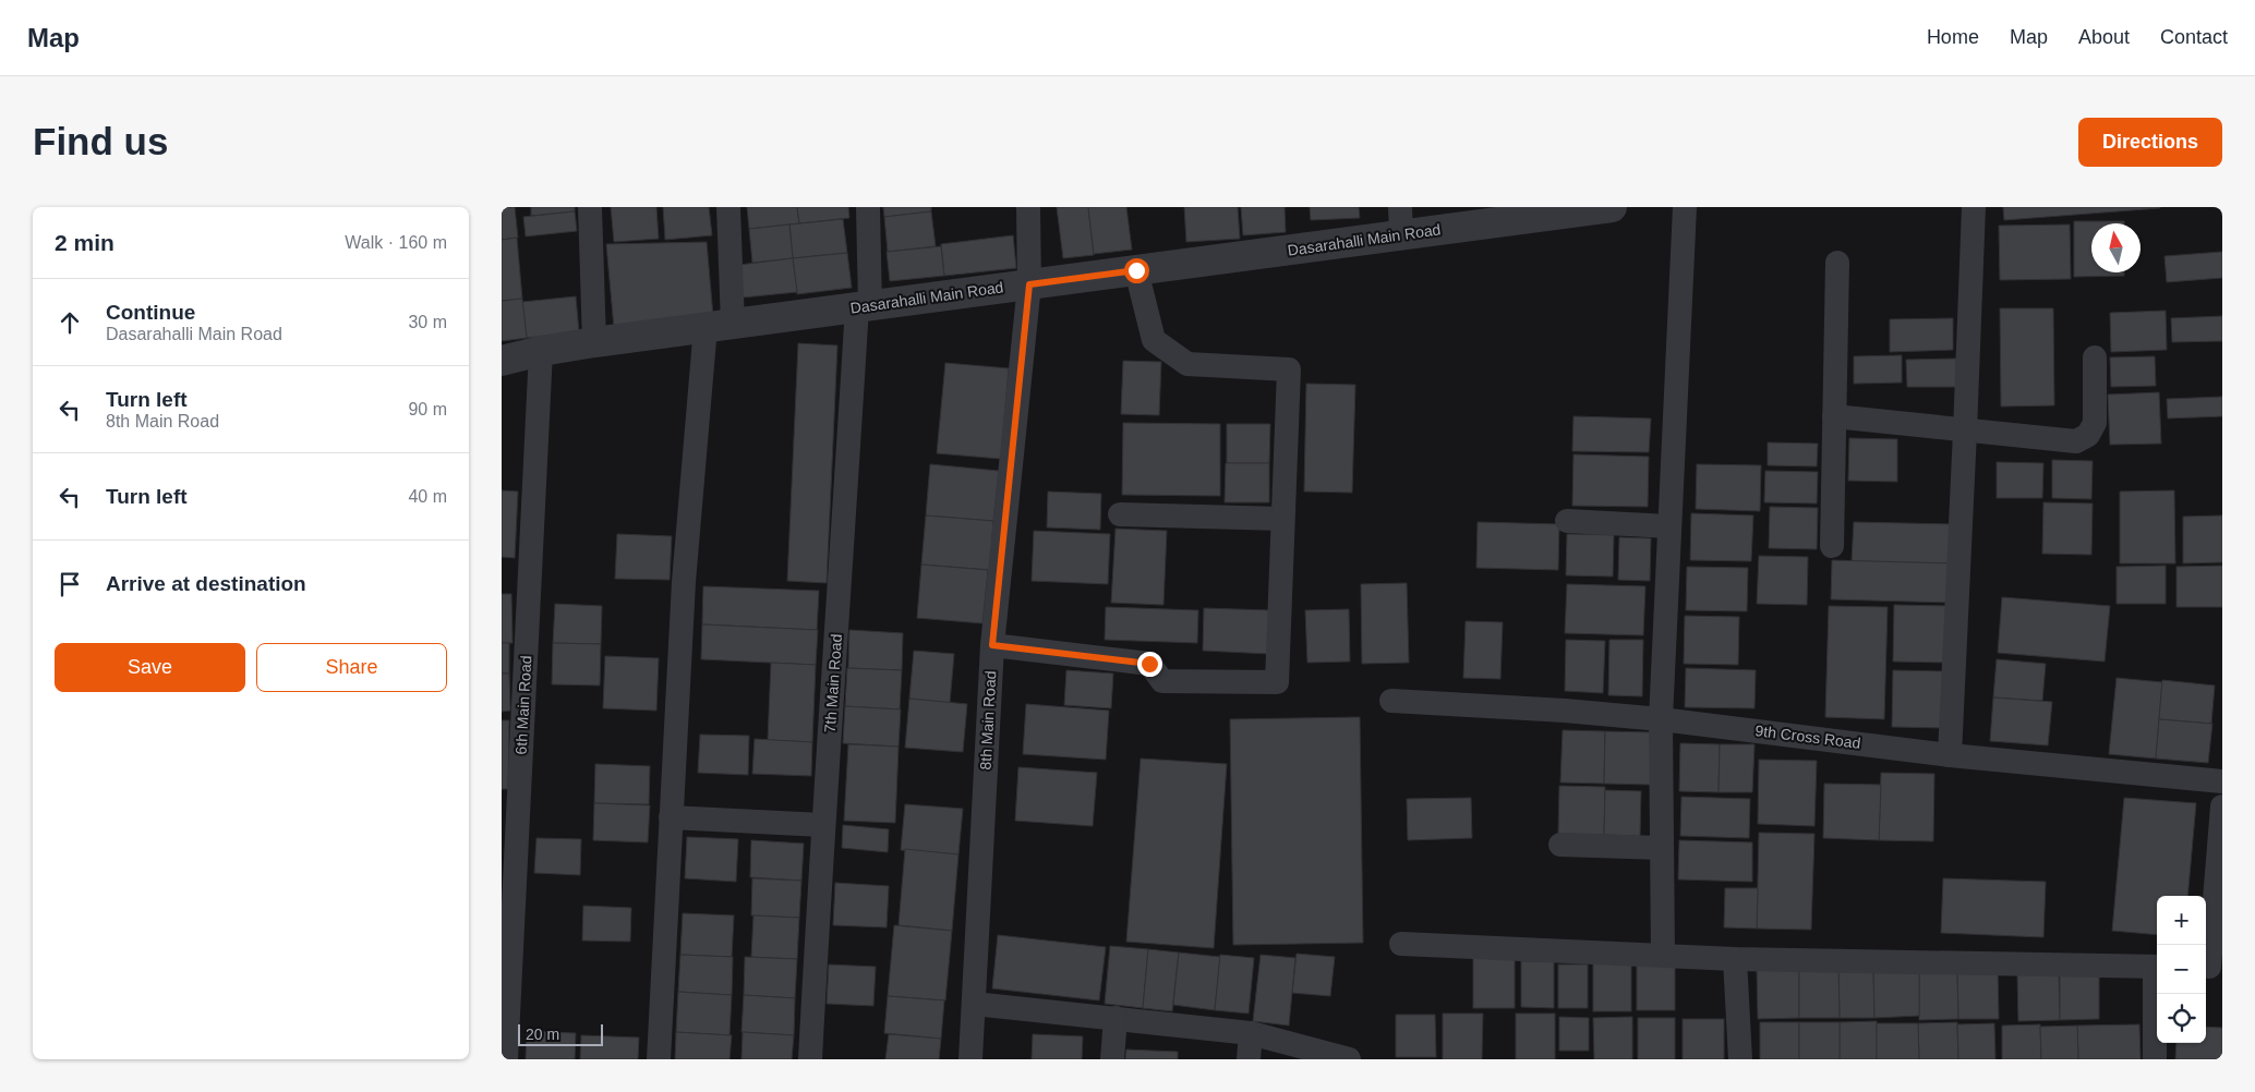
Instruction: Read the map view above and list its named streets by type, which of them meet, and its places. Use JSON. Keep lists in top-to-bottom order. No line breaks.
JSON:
{"streets":{"street":["Dasarahalli Main Road","7th Main Road","6th Main Road","8th Main Road","9th Cross Road"]},"crossings":[["Dasarahalli Main Road","7th Main Road"],["Dasarahalli Main Road","6th Main Road"],["Dasarahalli Main Road","8th Main Road"]],"scale_bar":"20 m","north":"top","page":{"header":"Map","nav":["Home","Map","About","Contact"],"buttons":["Directions",["Save","Share"]],"title":"Find us","heading":["2 min","Walk · 160 m"],"list":[["Continue","Dasarahalli Main Road","30 m"],["Turn left","8th Main Road","90 m"],["Turn left","40 m"],"Arrive at destination"],"map_buttons":["+","−"],"scale":"20 m"}}
